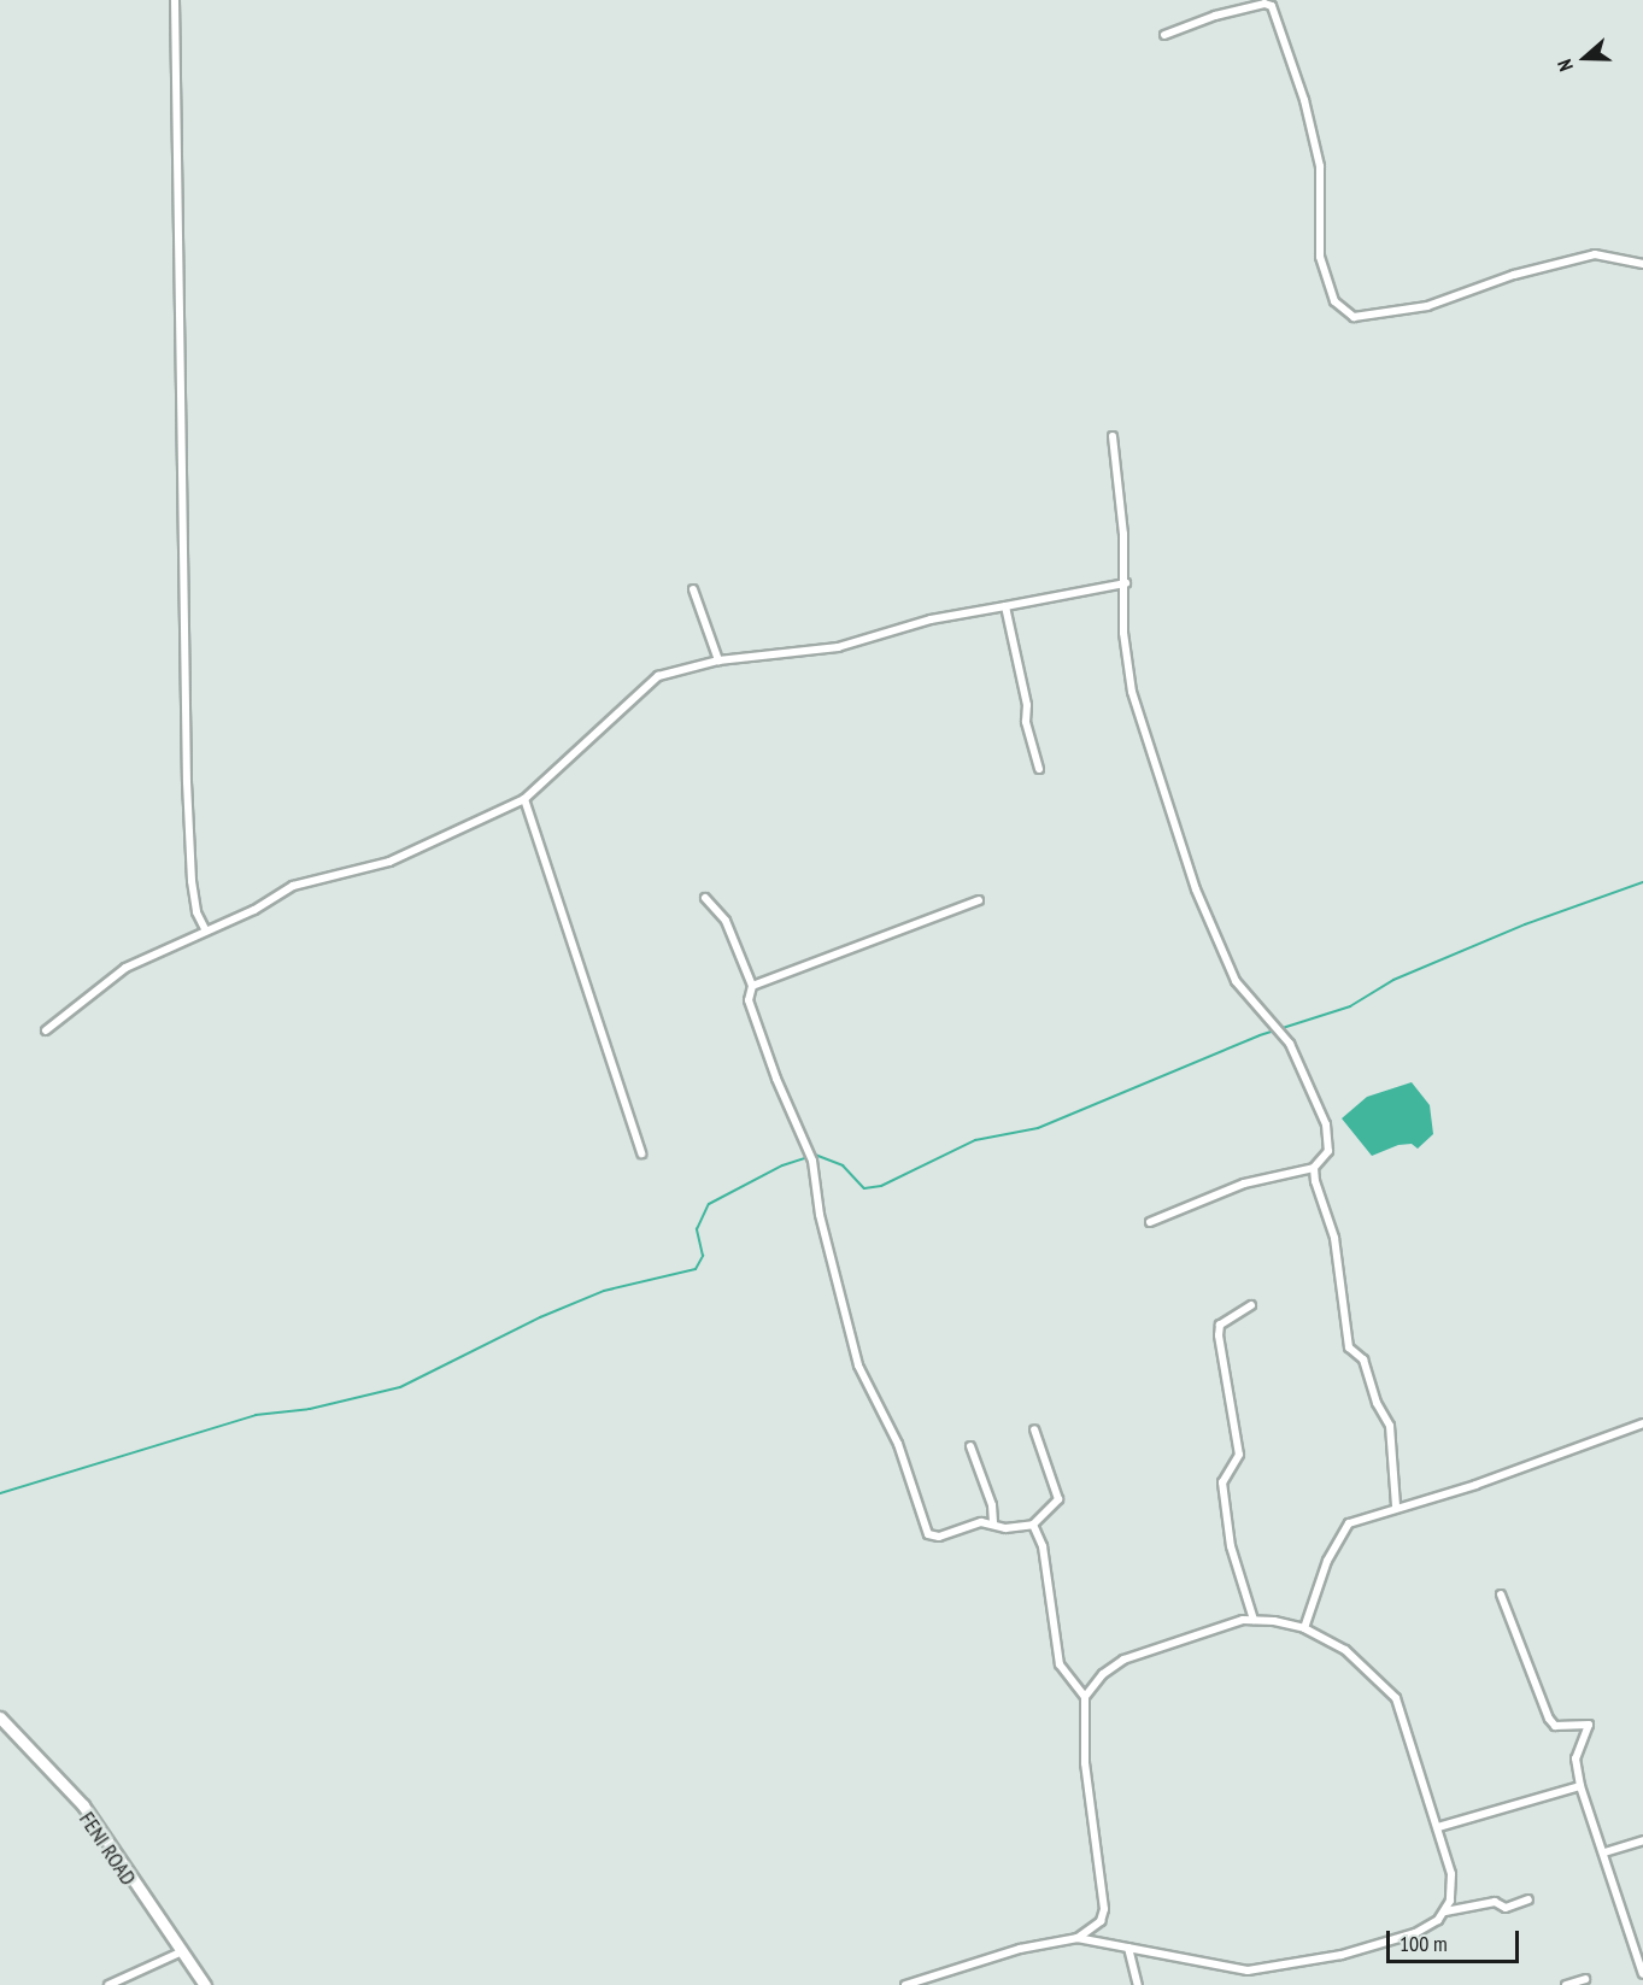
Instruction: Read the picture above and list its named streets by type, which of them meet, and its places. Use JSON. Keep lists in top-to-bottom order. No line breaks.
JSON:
{"streets":{"main road":["FENI ROAD"]},"scale_bar":"100 m","north":"left"}
